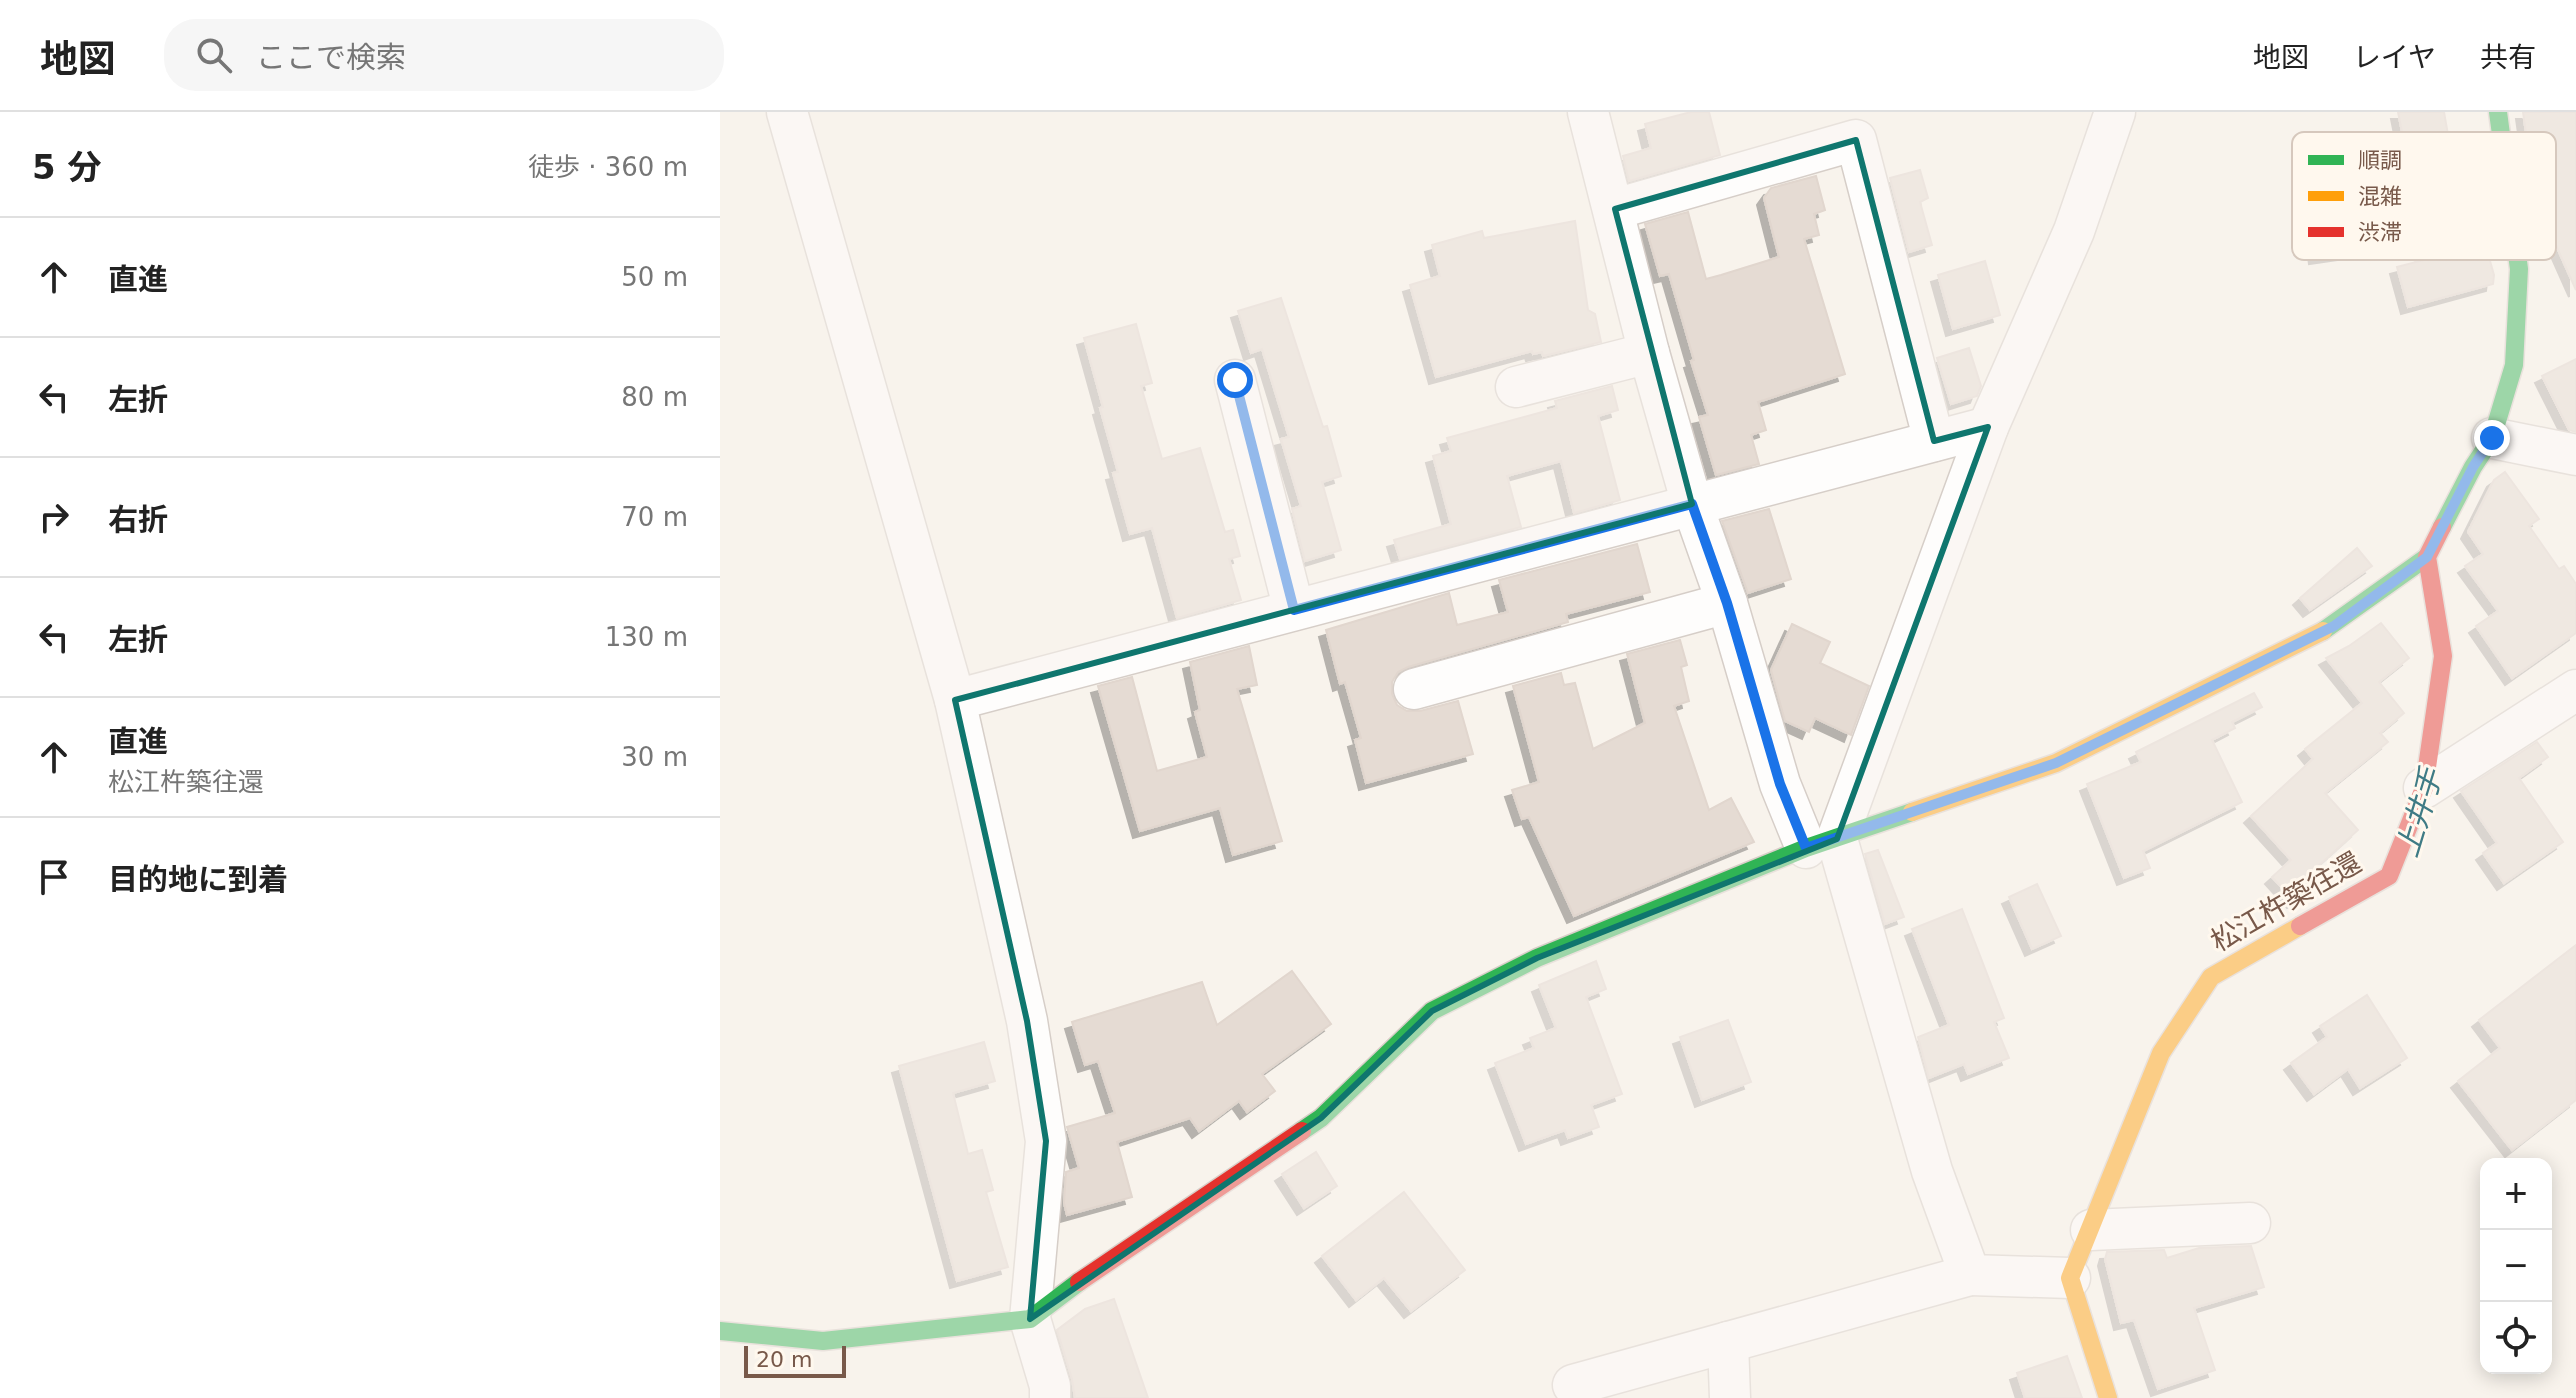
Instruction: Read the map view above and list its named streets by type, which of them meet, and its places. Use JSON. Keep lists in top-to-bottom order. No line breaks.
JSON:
{"streets":{"street":["松江杵築往還"]},"water":["上井手"],"legend":["順調","混雑","渋滞"],"scale_bar":"20 m","page":{"header":"地図","search":"ここで検索","nav":["地図","レイヤ","共有"],"heading":["5 分","徒歩 · 360 m"],"list":[["直進","50 m"],["左折","80 m"],["右折","70 m"],["左折","130 m"],["直進","松江杵築往還","30 m"],"目的地に到着"],"map_buttons":["+","−"],"scale":"20 m"}}
